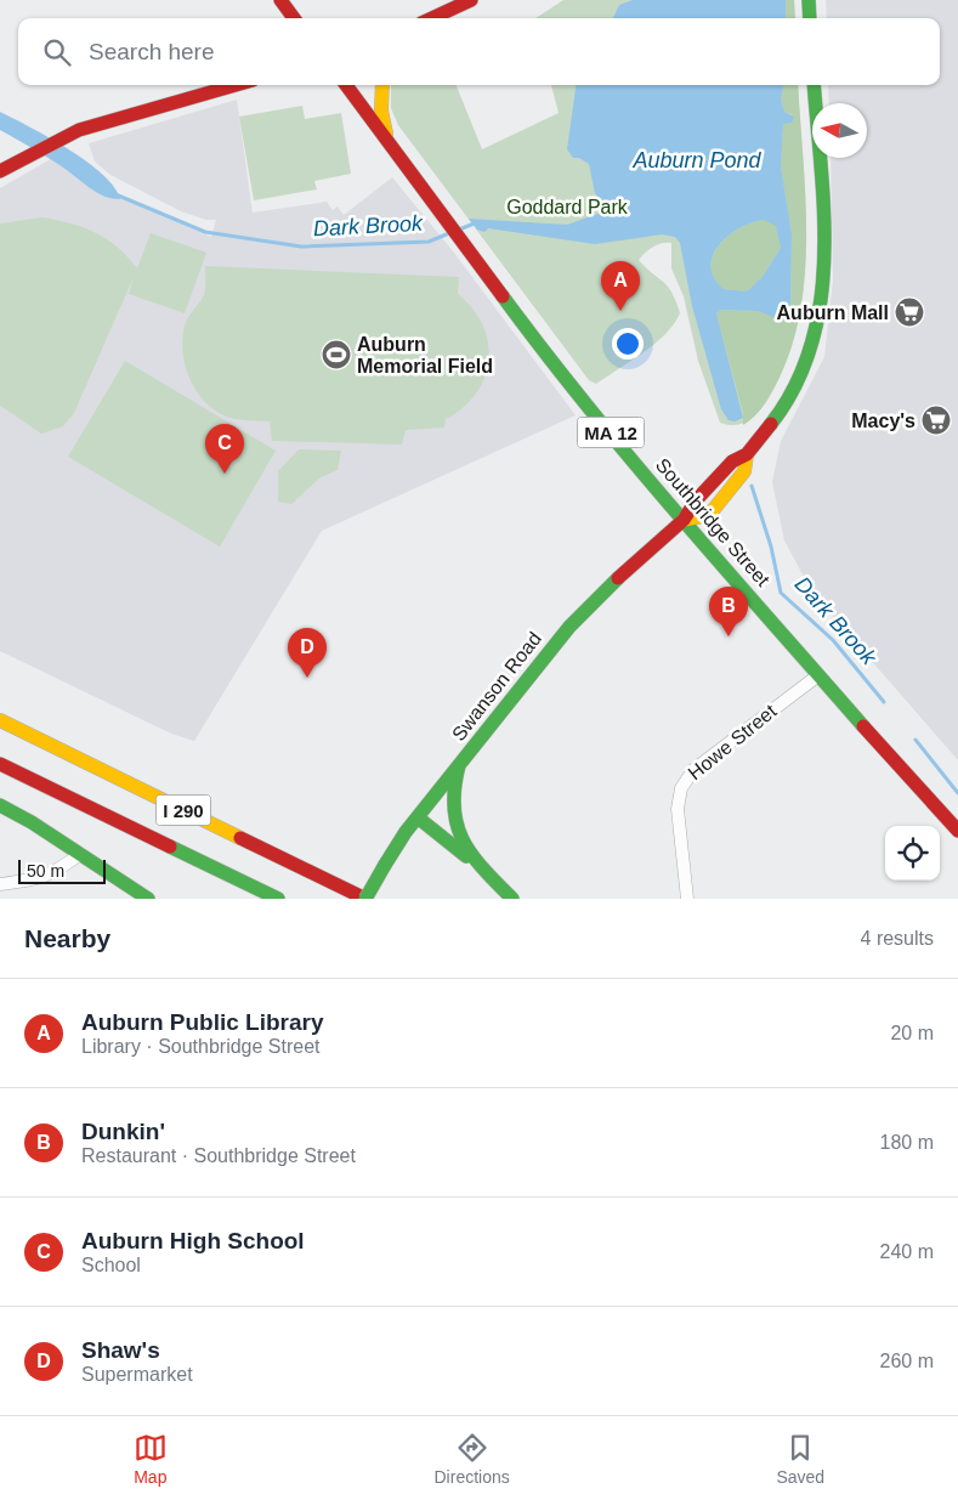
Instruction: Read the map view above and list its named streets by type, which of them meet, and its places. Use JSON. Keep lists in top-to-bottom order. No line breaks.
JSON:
{"streets":{"main road":["MA 12","Southbridge Street","Swanson Road","I 290"],"street":["Howe Street"]},"crossings":[["Southbridge Street","Swanson Road"],["Southbridge Street","Howe Street"],["Swanson Road","I 290"]],"water":["Auburn Pond","Dark Brook"],"parks":["Goddard Park"],"places":{"supermarket":["Auburn Mall","Macy's"],"sports":["Auburn Memorial Field"]},"scale_bar":"50 m","north":"left","page":{"search":"Search here","pins":["A","C","B","D"],"scale":"50 m","heading":["Nearby","4 results"],"list":[{"mark":"A","name":"Auburn Public Library","note":"Library · Southbridge Street","value":"20 m"},{"mark":"B","name":"Dunkin'","note":"Restaurant · Southbridge Street","value":"180 m"},{"mark":"C","name":"Auburn High School","note":"School","value":"240 m"},{"mark":"D","name":"Shaw's","note":"Supermarket","value":"260 m"}],"nav":["Map","Directions","Saved"]}}
